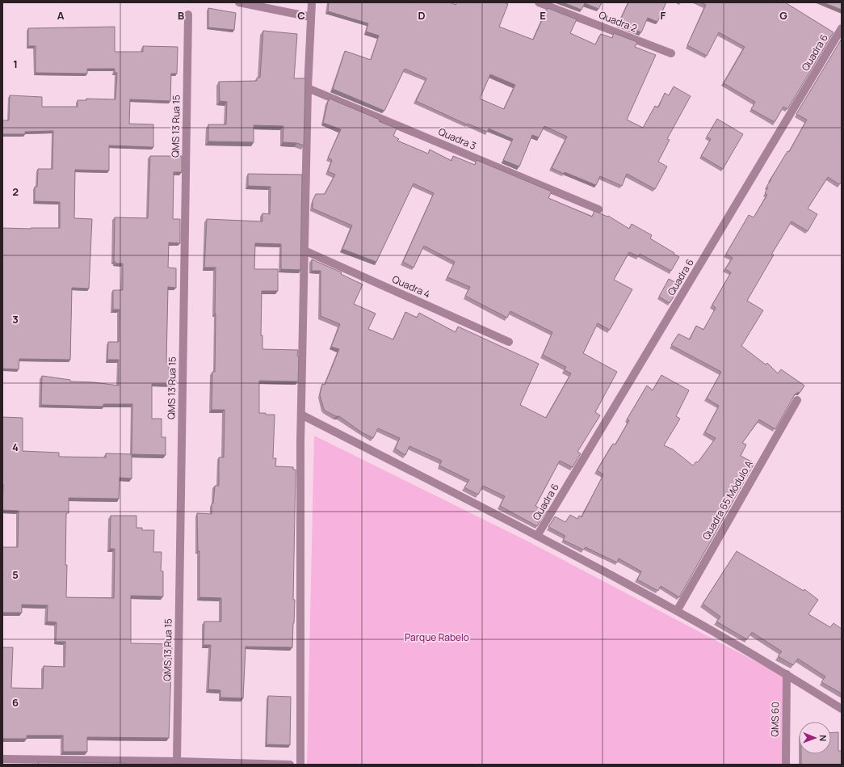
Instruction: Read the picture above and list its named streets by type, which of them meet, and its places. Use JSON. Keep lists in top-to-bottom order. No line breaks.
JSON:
{"streets":{"street":["Quadra 2","Quadra 6","QMS 13 Rua 15","Quadra 3","Quadra 4","Quadra 65 Módulo A","QMS 60"]},"parks":["Parque Rabelo"],"north":"right","grid":{"columns":["A","B","C","D","E","F","G"],"rows":["1","2","3","4","5","6"]}}
